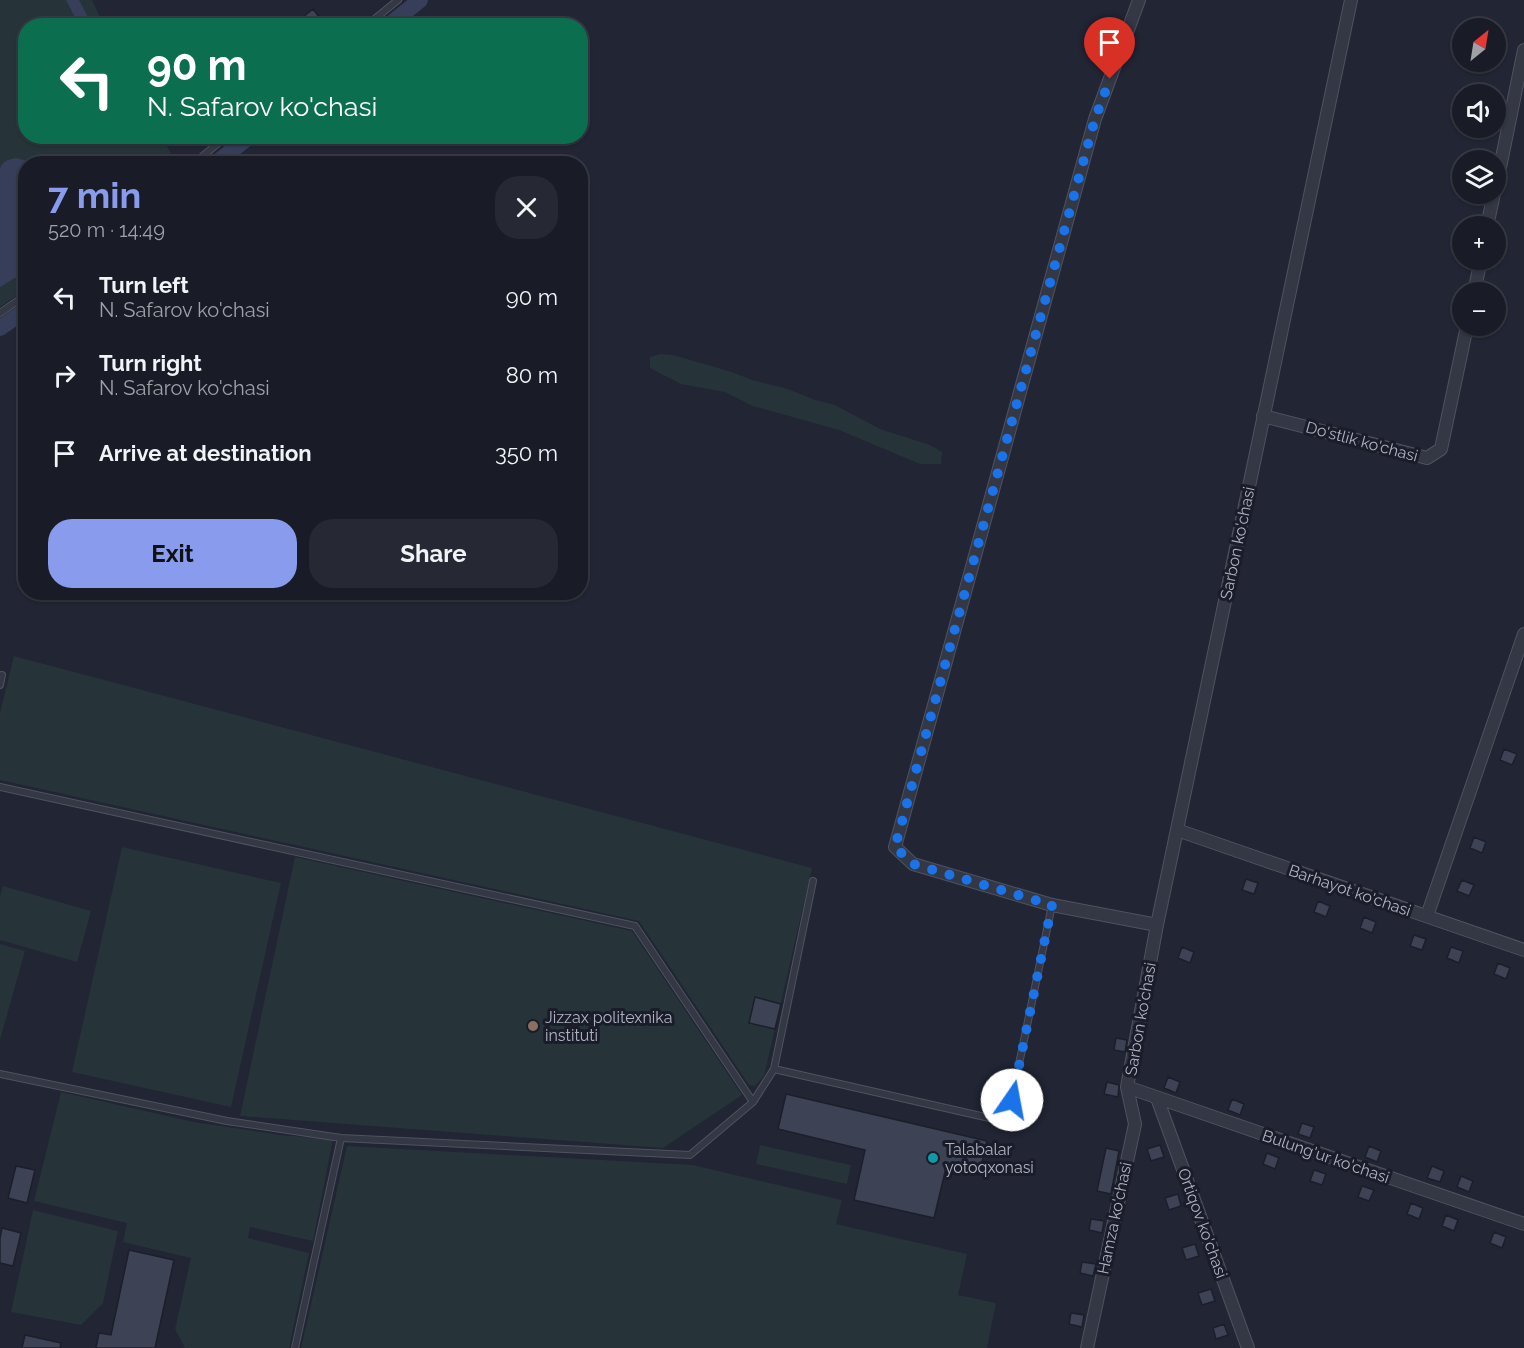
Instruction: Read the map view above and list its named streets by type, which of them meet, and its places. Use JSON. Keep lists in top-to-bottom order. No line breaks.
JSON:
{"streets":{"street":["Do'stlik ko'chasi","Sarbon ko'chasi","Barhayot ko'chasi","Bulung'ur ko'chasi","Hamza ko'chasi","Ortiqov ko'chasi"]},"crossings":[["Do'stlik ko'chasi","Sarbon ko'chasi"],["Sarbon ko'chasi","Barhayot ko'chasi"],["Sarbon ko'chasi","Bulung'ur ko'chasi"],["Sarbon ko'chasi","Hamza ko'chasi"],["Bulung'ur ko'chasi","Hamza ko'chasi"],["Bulung'ur ko'chasi","Ortiqov ko'chasi"]],"places":["Jizzax politexnika instituti","Talabalar yotoqxonasi"],"north":"top right","page":{"map_buttons":["+","−"],"turn":["90 m","N. Safarov ko'chasi"],"heading":["7 min","520 m · 14:49"],"list":[{"name":"Turn left","note":"N. Safarov ko'chasi","value":"90 m"},{"name":"Turn right","note":"N. Safarov ko'chasi","value":"80 m"},{"name":"Arrive at destination","value":"350 m"}],"buttons":["Exit","Share"]}}
